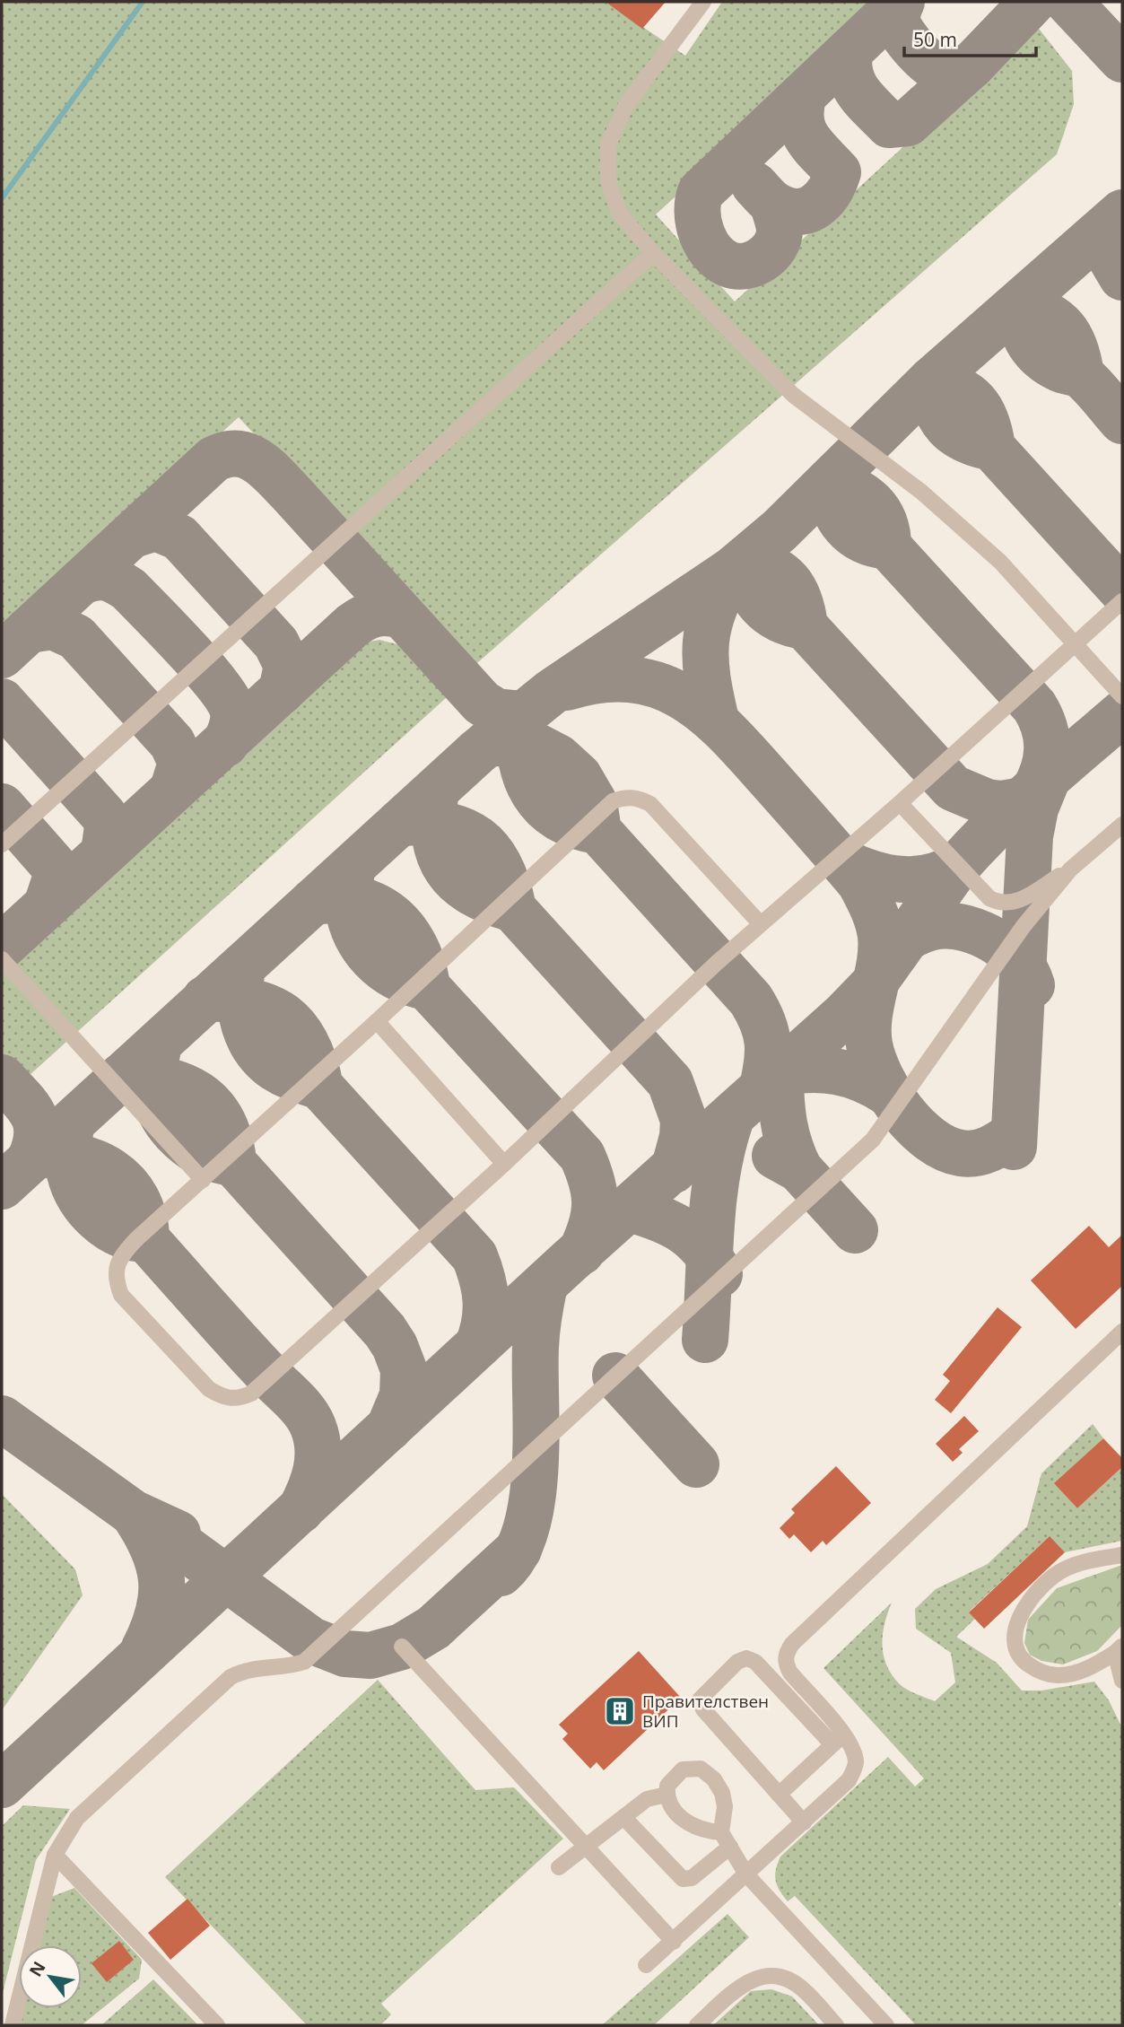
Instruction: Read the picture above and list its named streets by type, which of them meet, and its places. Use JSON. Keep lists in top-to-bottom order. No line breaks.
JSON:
{"places":{"building":["Правителствен ВИП"]},"scale_bar":"50 m","north":"top left"}
